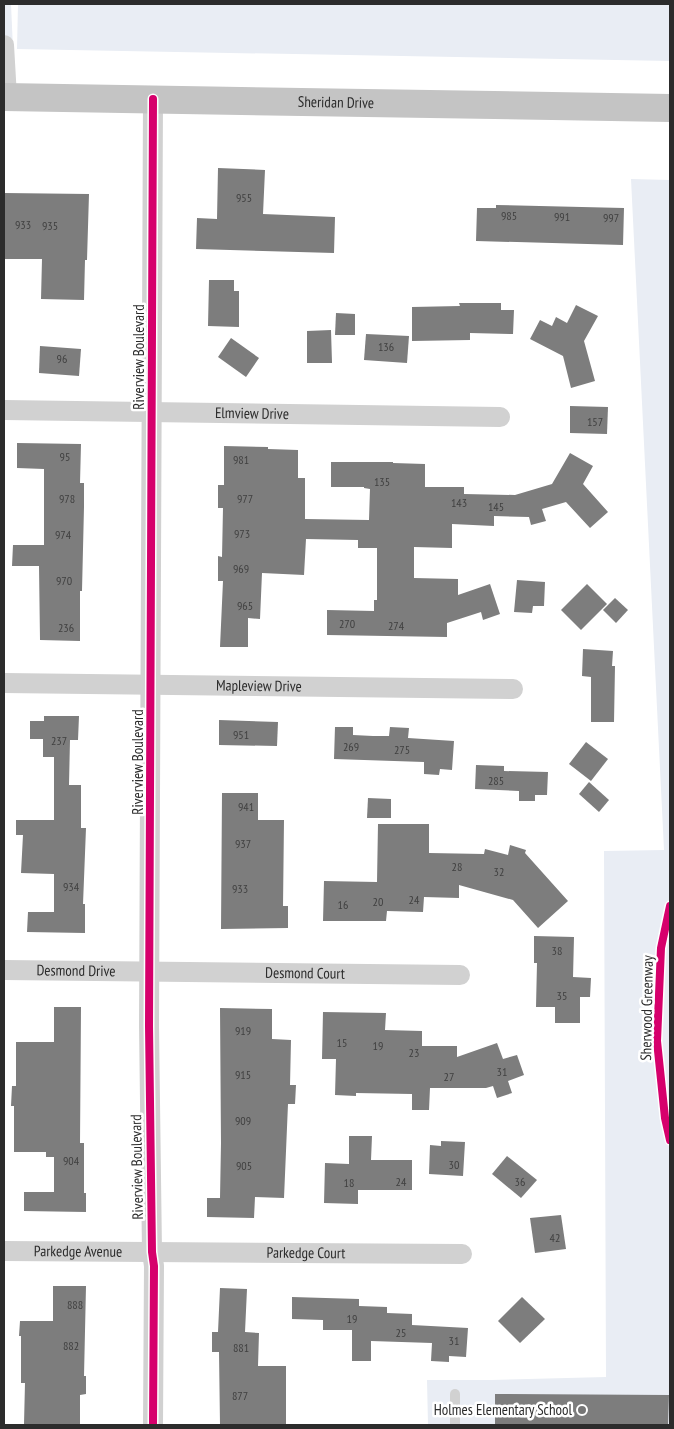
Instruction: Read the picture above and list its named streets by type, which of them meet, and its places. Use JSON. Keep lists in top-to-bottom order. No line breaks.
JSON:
{"streets":{"main road":["Sheridan Drive"],"street":["Riverview Boulevard","Elmview Drive","Mapleview Drive","Desmond Drive","Desmond Court","Parkedge Avenue","Parkedge Court"],"cycle path":["Sherwood Greenway"]},"crossings":[["Sheridan Drive","Riverview Boulevard"],["Riverview Boulevard","Elmview Drive"],["Riverview Boulevard","Mapleview Drive"],["Riverview Boulevard","Desmond Drive"],["Riverview Boulevard","Desmond Court"],["Riverview Boulevard","Parkedge Avenue"],["Riverview Boulevard","Parkedge Court"],["Desmond Drive","Desmond Court"],["Parkedge Avenue","Parkedge Court"]],"places":["Holmes Elementary School"],"house_numbers":["955","985","991","997","933","935","136","96","157","95","981","135","978","977","143","145","973","974","969","970","965","270","274","236","951","237","269","275","285","941","937","28","32","934","933","24","20","16","38","35","919","15","19","23","31","915","27","909","904","30","905","24","36","18","42","888","19","25","31","882","881","877"]}
